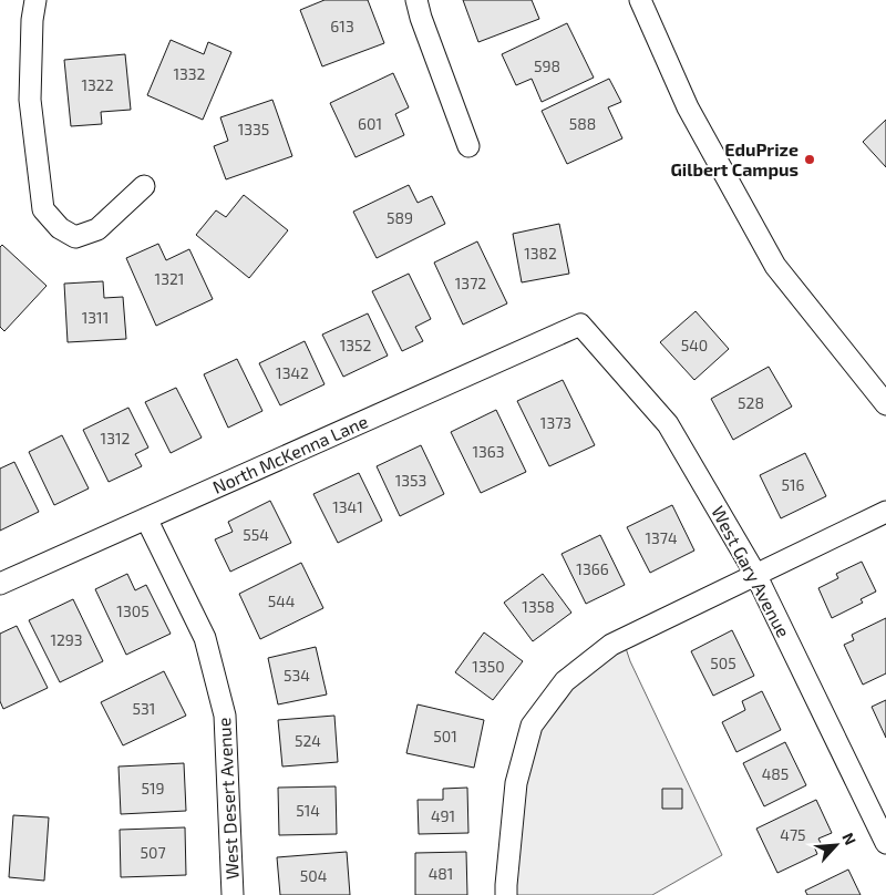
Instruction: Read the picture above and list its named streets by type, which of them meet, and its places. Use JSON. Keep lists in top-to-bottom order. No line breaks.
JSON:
{"streets":{"street":["North McKenna Lane","West Gary Avenue","West Desert Avenue"]},"crossings":[["North McKenna Lane","West Gary Avenue"],["North McKenna Lane","West Desert Avenue"]],"places":["EduPrize Gilbert Campus"],"house_numbers":["613","598","1332","1322","601","588","1335","589","1382","1321","1372","1311","1352","540","1342","528","1373","1312","1363","1353","516","1341","554","1374","1366","544","1358","1305","1293","505","1350","534","531","501","524","485","519","514","491","475","507","481","504"],"north":"top right"}
